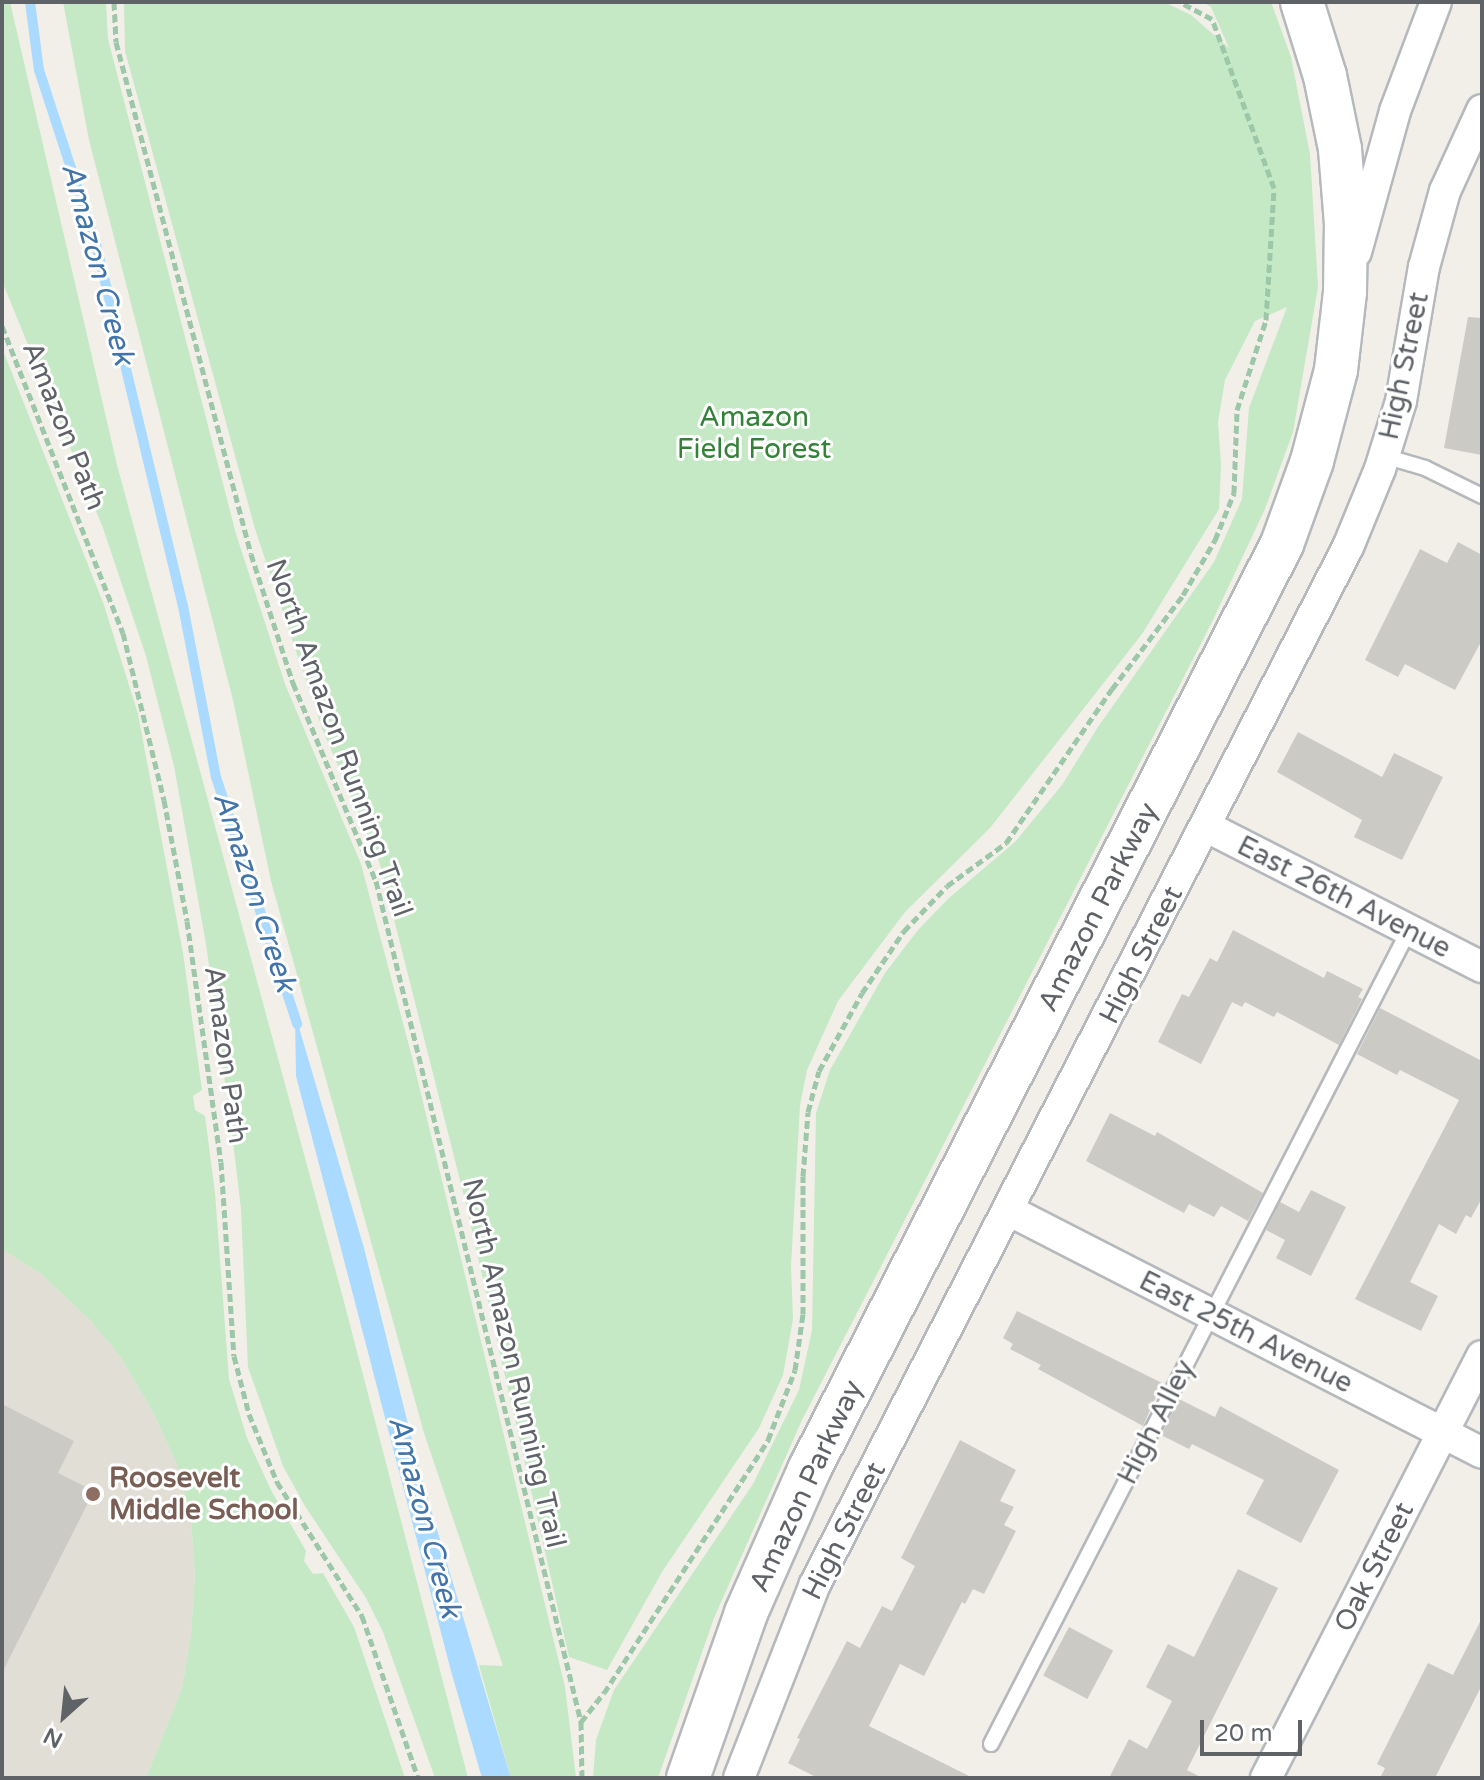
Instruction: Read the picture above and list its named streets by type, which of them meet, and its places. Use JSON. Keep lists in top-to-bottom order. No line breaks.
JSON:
{"streets":{"main road":["Amazon Parkway"],"street":["High Street","East 26th Avenue","East 25th Avenue","Oak Street"],"lane":["High Alley"],"path":["Amazon Path","North Amazon Running Trail"]},"crossings":[["High Street","East 26th Avenue"],["High Street","East 25th Avenue"],["East 26th Avenue","High Alley"],["East 25th Avenue","High Alley"],["East 25th Avenue","Oak Street"]],"water":["Amazon Creek"],"parks":["Amazon Field Forest"],"places":["Roosevelt Middle School"],"scale_bar":"20 m","north":"bottom left"}
